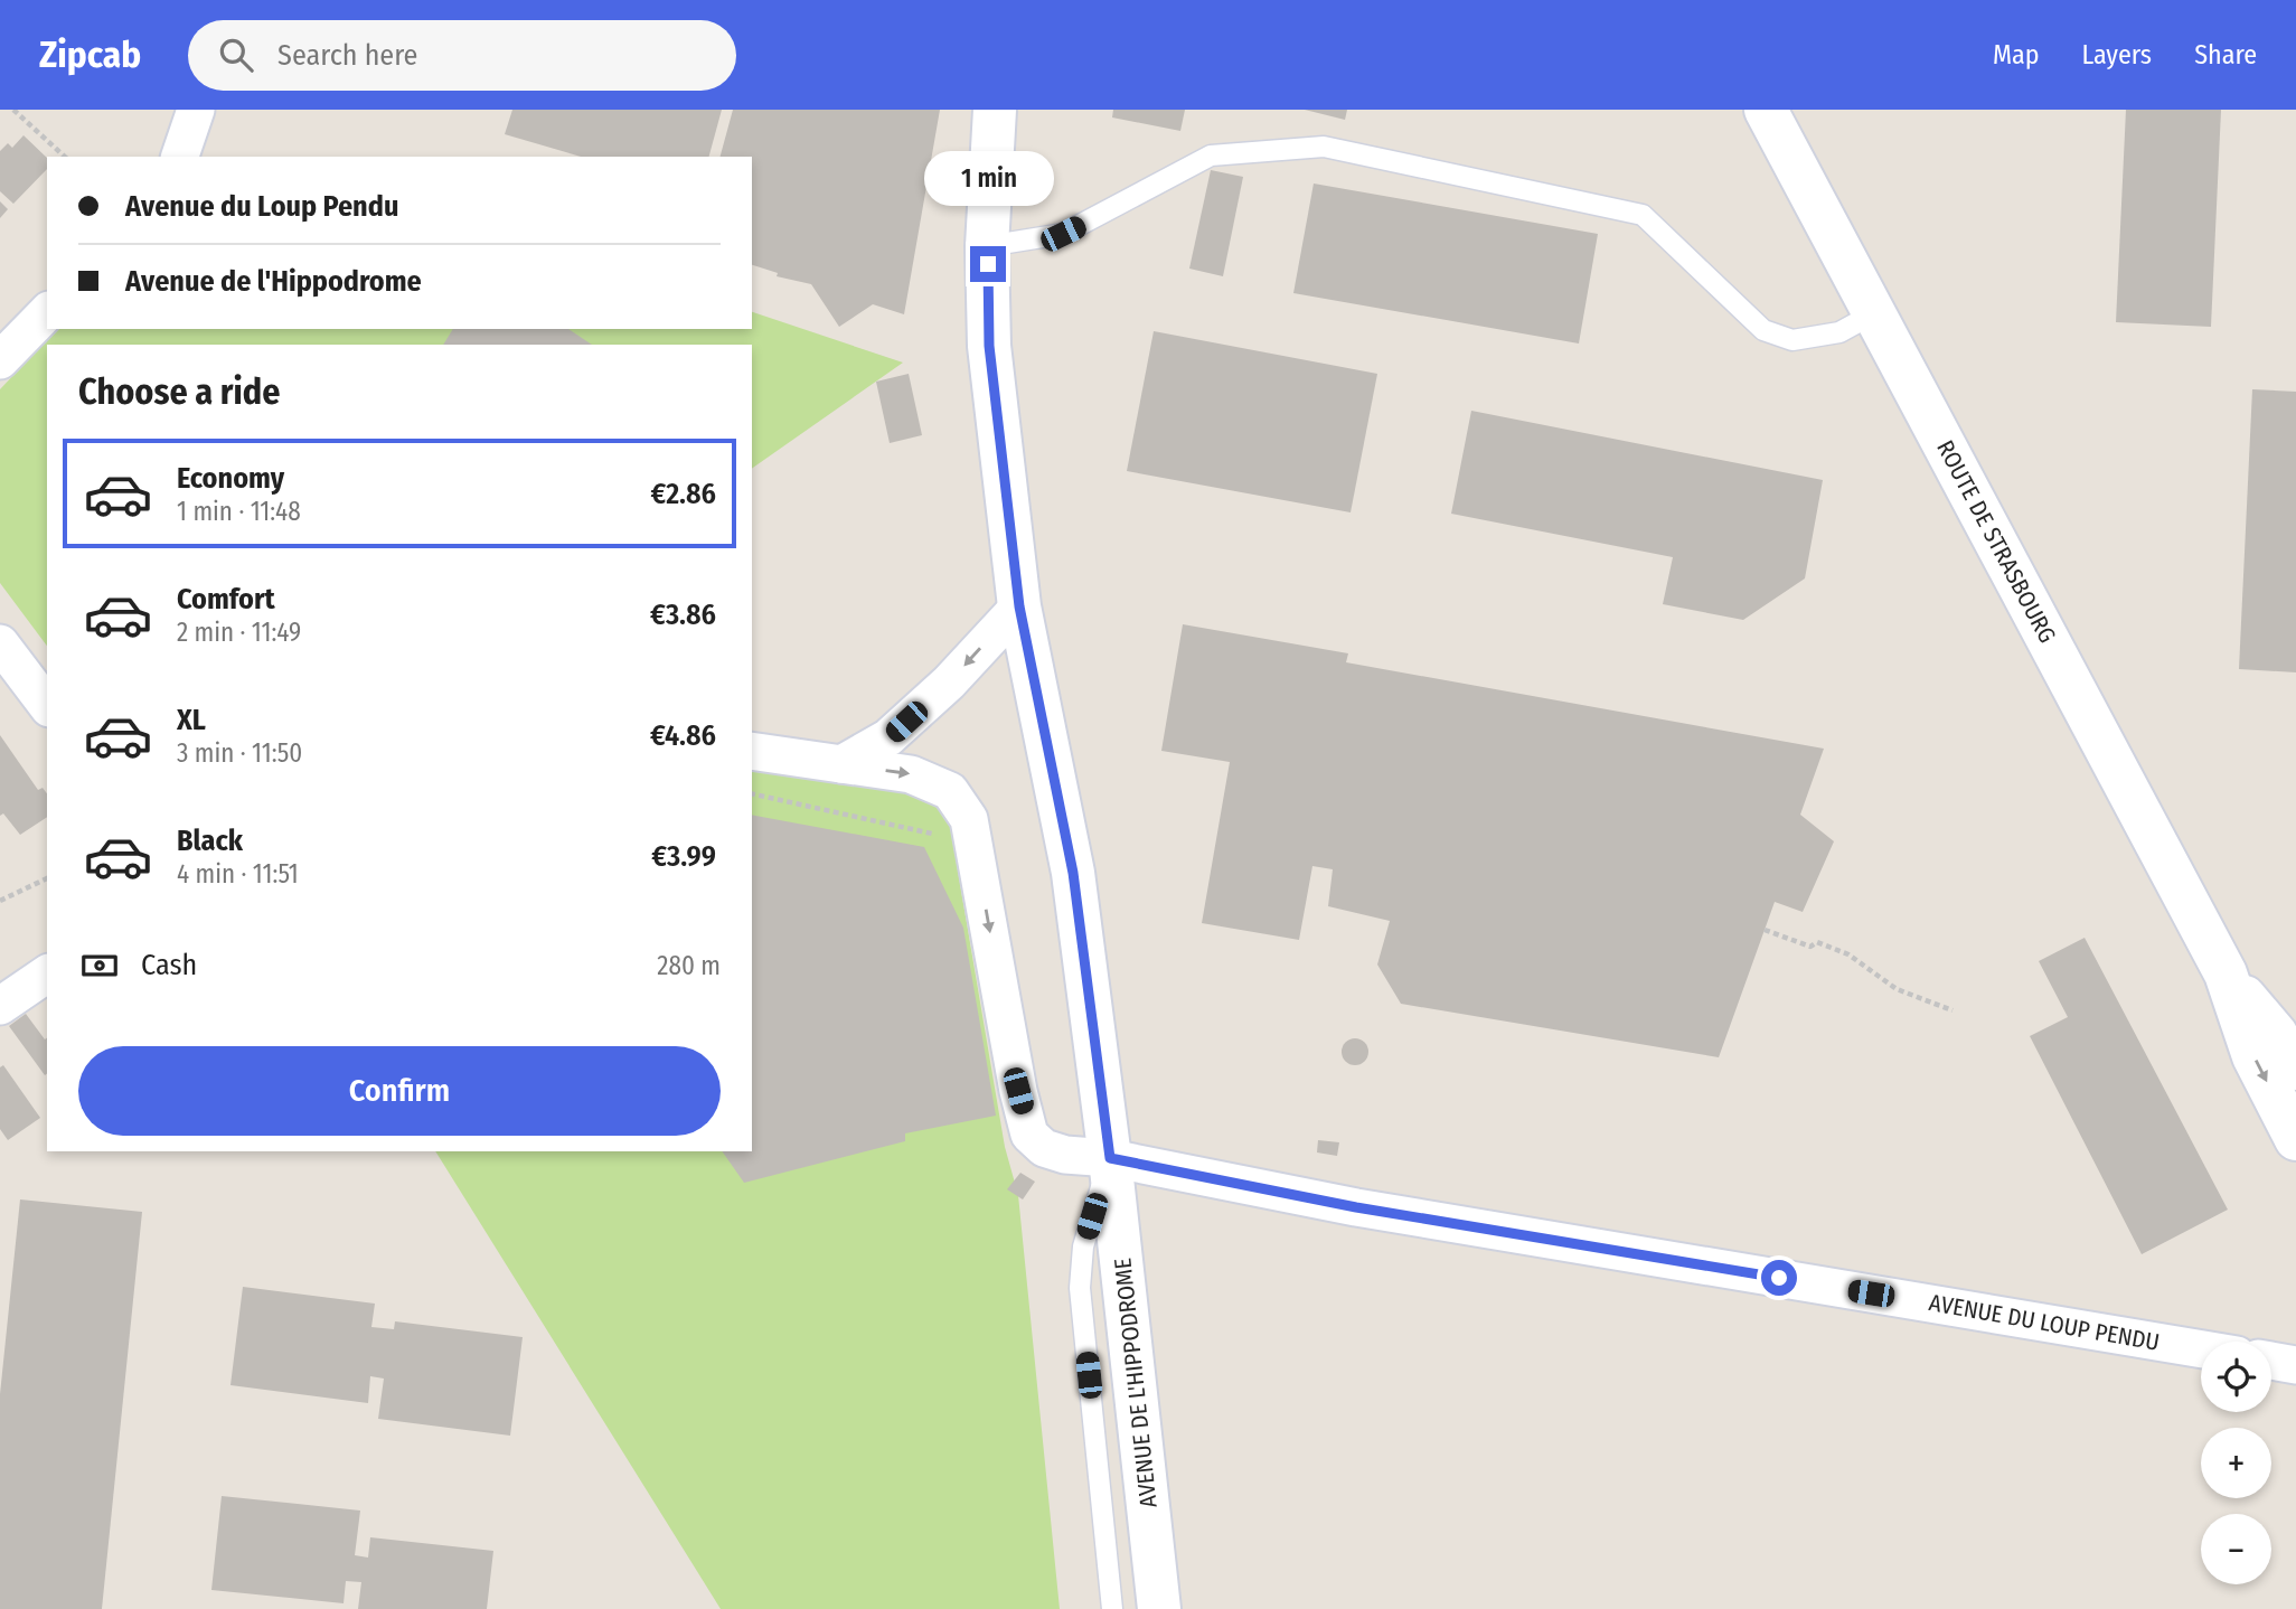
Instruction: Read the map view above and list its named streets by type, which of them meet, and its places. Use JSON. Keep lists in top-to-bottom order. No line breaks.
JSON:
{"streets":{"main road":["ROUTE DE STRASBOURG","AVENUE DE L'HIPPODROME"],"street":["AVENUE DU LOUP PENDU"]},"crossings":[["AVENUE DU LOUP PENDU","AVENUE DE L'HIPPODROME"]],"page":{"header":"Zipcab","search":"Search here","nav":["Map","Layers","Share"],"bubble":"1 min","banner":["Avenue du Loup Pendu","Avenue de l'Hippodrome"],"heading":"Choose a ride","list":[{"name":"Economy","note":"1 min · 11:48","value":"€2.86"},{"name":"Comfort","note":"2 min · 11:49","value":"€3.86"},{"name":"XL","note":"3 min · 11:50","value":"€4.86"},{"name":"Black","note":"4 min · 11:51","value":"€3.99"}],"pay":["Cash","280 m"],"buttons":"Confirm","map_buttons":["+","−"]}}
